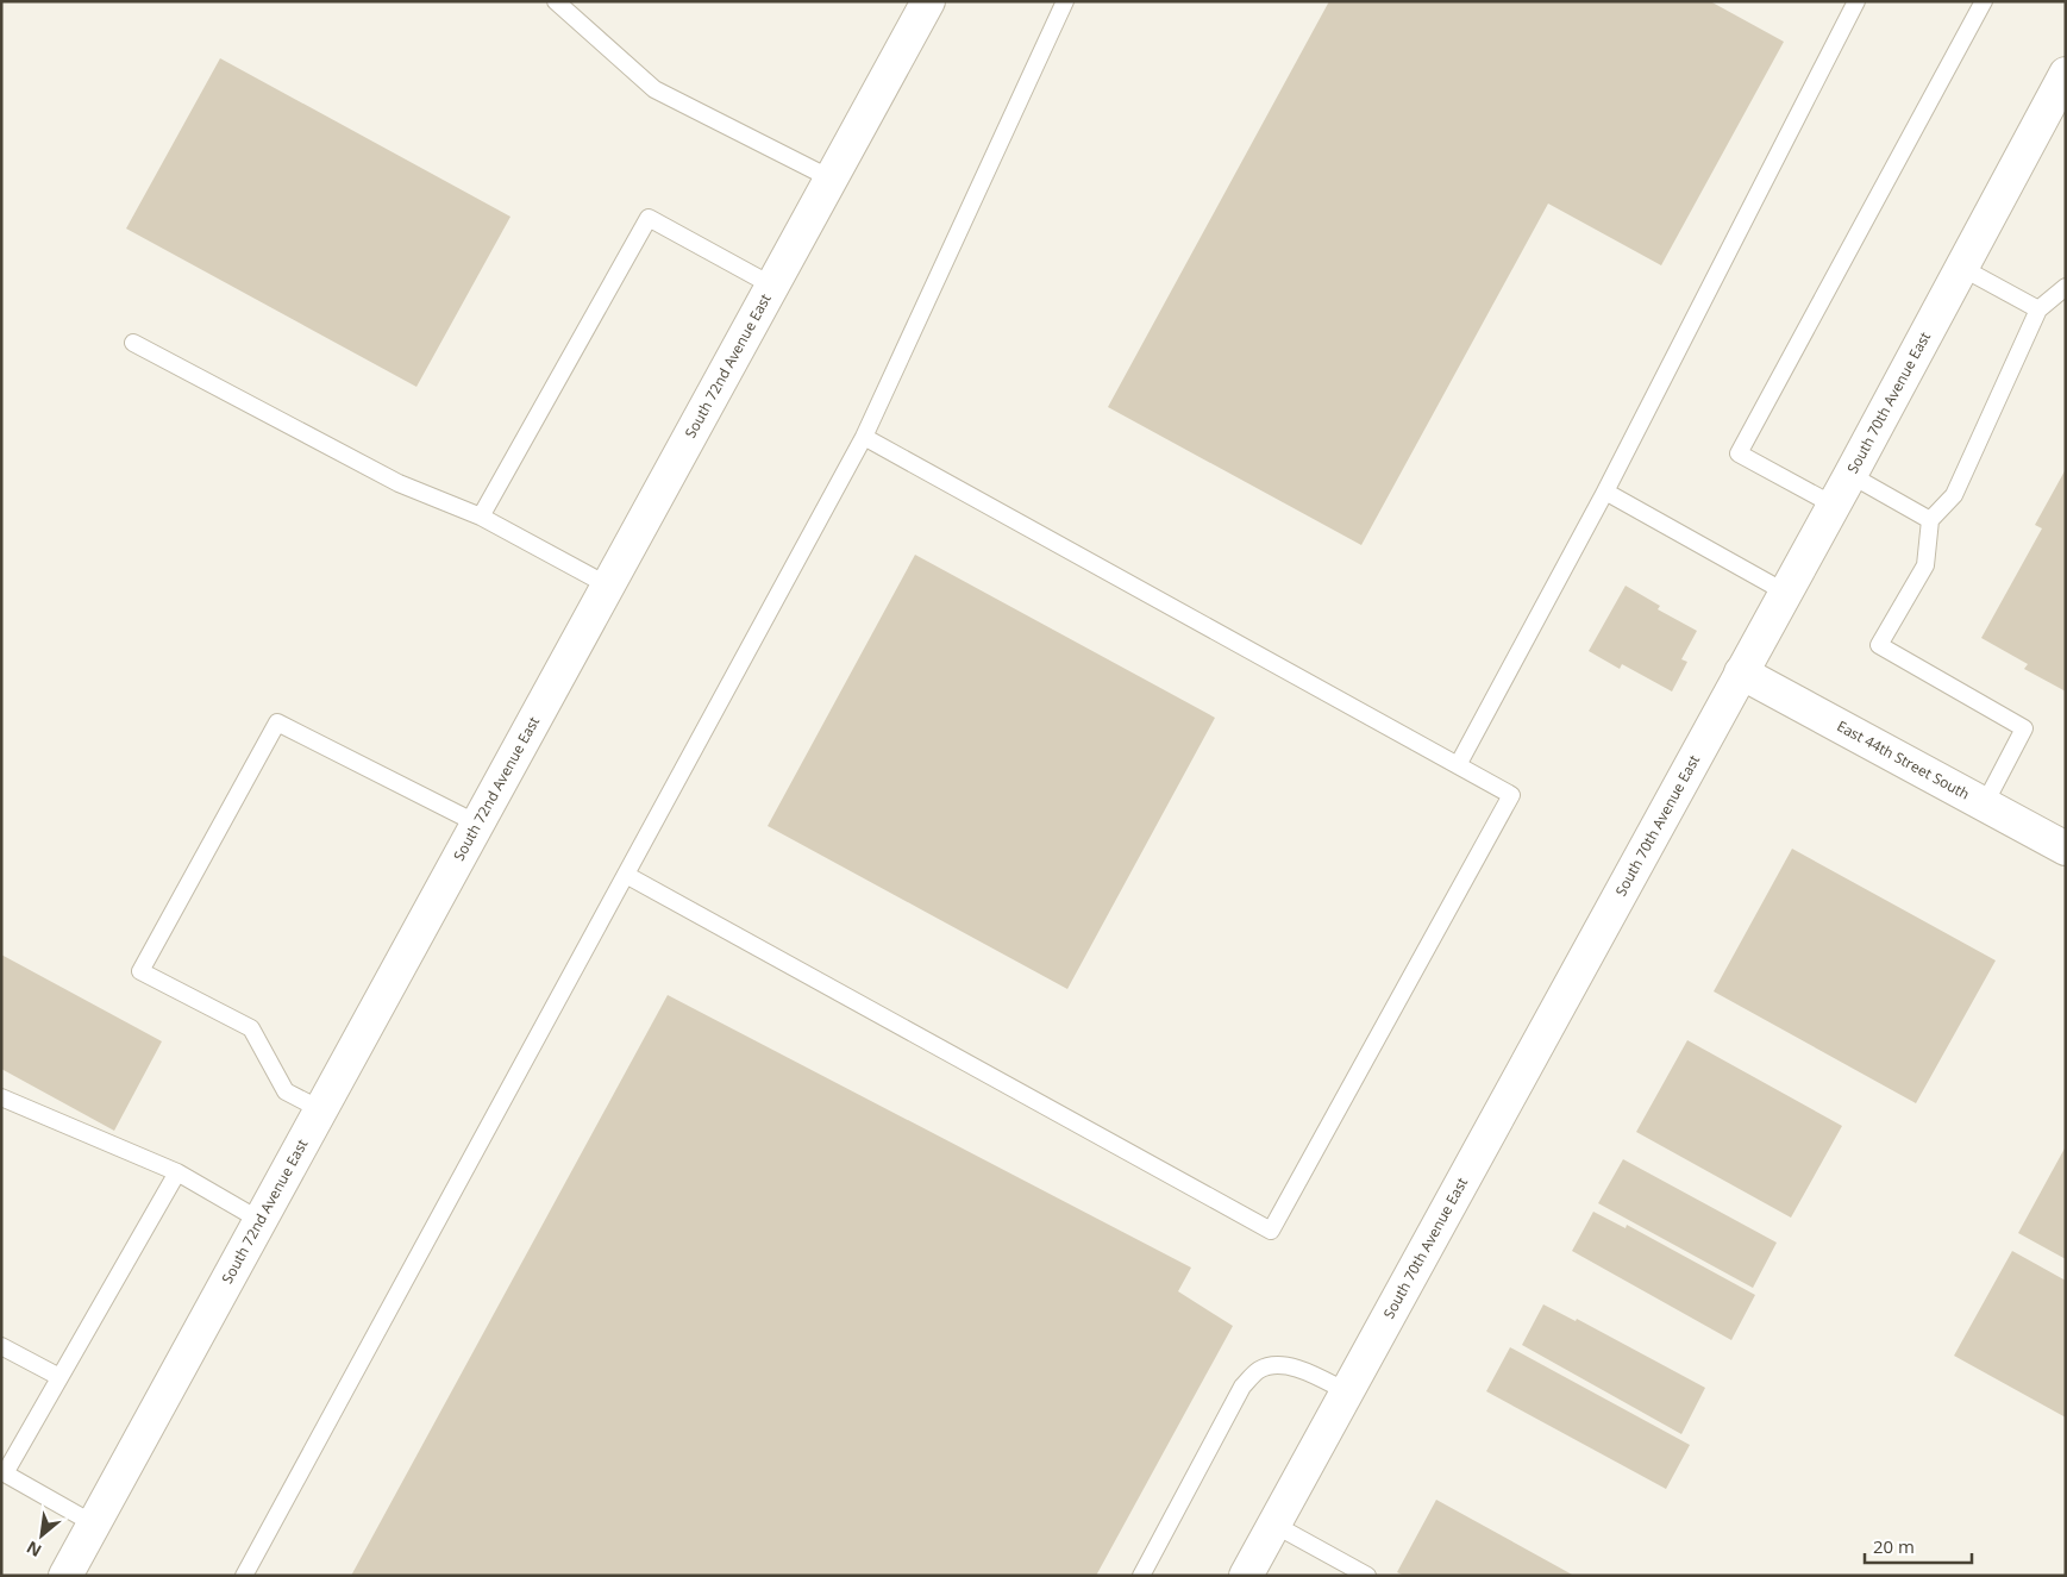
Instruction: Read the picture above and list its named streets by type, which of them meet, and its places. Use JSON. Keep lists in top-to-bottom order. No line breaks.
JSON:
{"streets":{"street":["South 72nd Avenue East","South 70th Avenue East","East 44th Street South"]},"crossings":[["South 70th Avenue East","East 44th Street South"]],"scale_bar":"20 m","north":"bottom left"}
